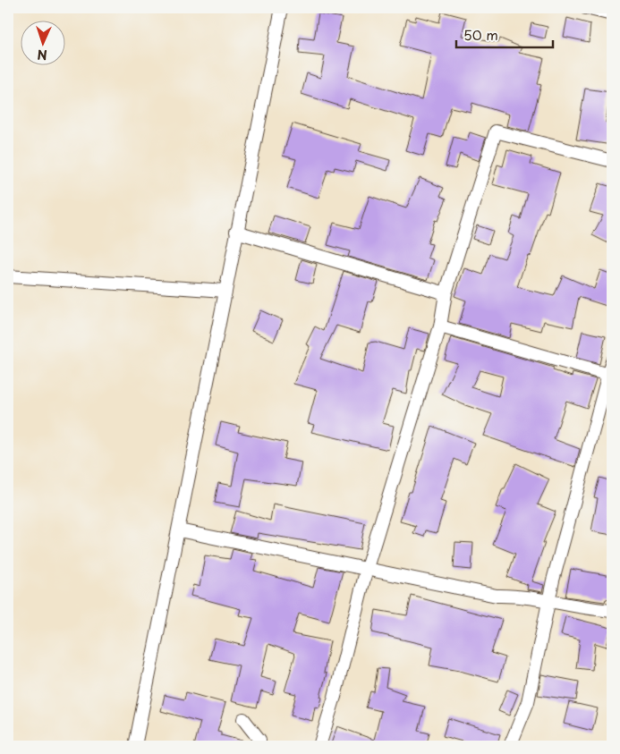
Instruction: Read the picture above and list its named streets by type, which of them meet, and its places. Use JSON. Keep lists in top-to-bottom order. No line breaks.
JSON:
{"scale_bar":"50 m","north":"bottom"}
